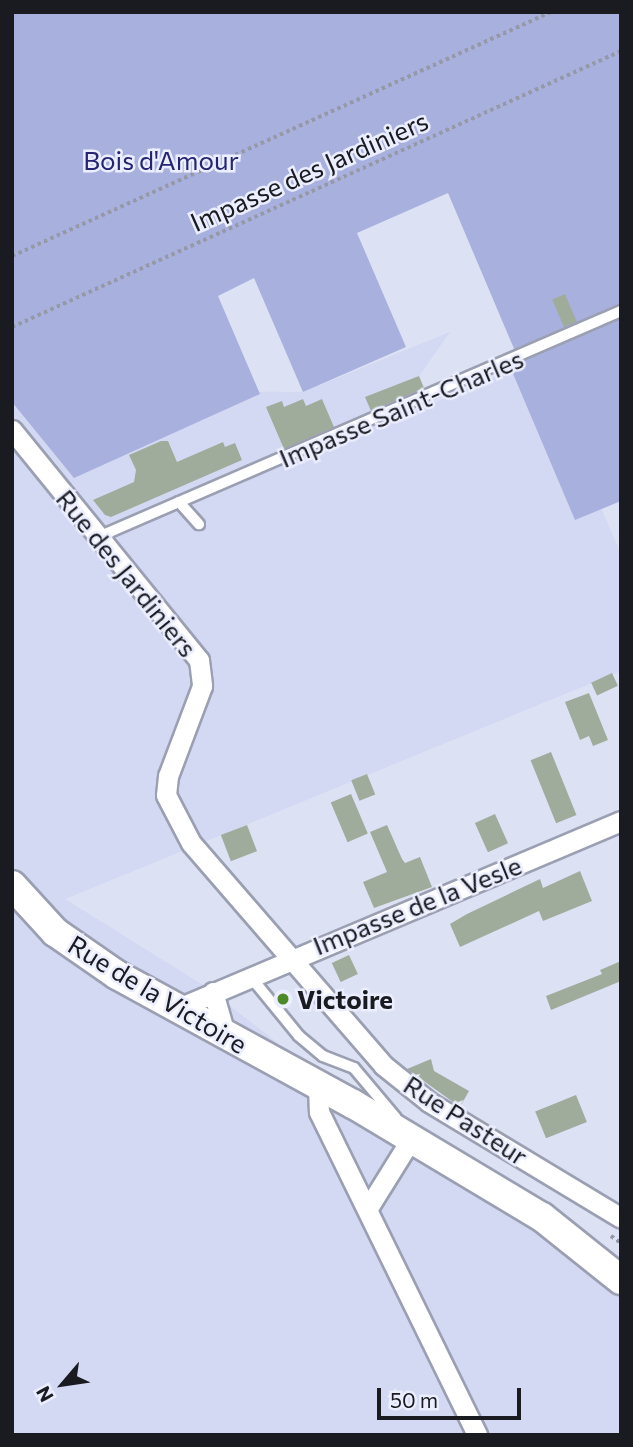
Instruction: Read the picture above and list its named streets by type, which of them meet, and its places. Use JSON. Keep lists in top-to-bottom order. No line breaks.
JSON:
{"streets":{"street":["Rue des Jardiniers","Impasse de la Vesle","Rue de la Victoire","Rue Pasteur"],"lane":["Impasse Saint-Charles"],"path":["Impasse des Jardiniers"]},"crossings":[["Impasse Saint-Charles","Rue des Jardiniers"],["Rue des Jardiniers","Rue Pasteur"],["Impasse de la Vesle","Rue de la Victoire"],["Impasse de la Vesle","Rue Pasteur"]],"parks":["Bois d'Amour"],"places":["Victoire"],"scale_bar":"50 m","north":"bottom left"}
